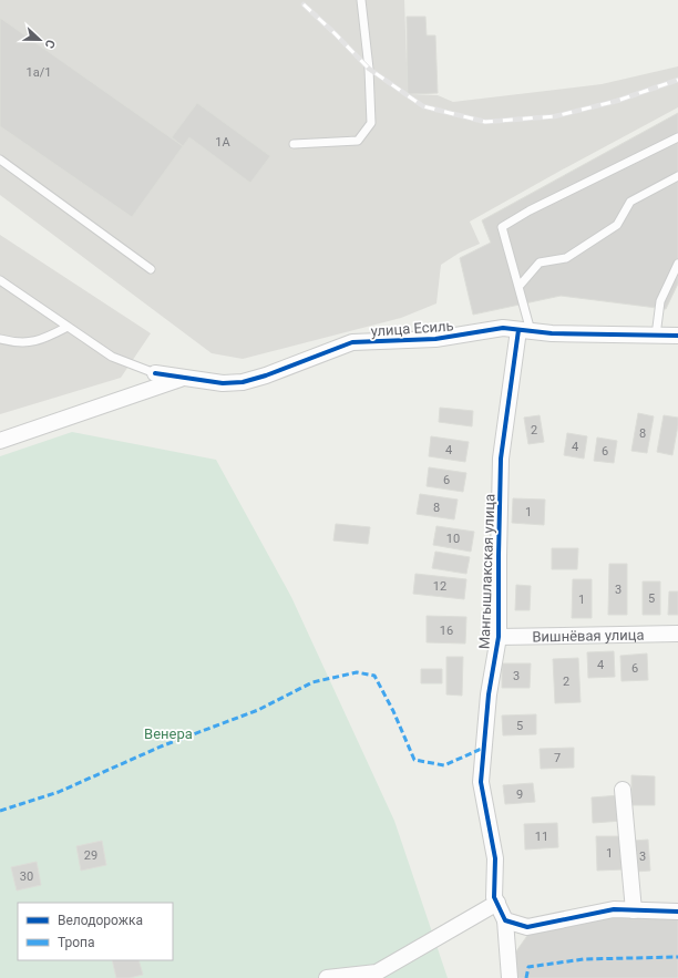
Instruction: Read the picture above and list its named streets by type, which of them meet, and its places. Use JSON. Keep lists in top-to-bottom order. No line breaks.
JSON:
{"streets":{"street":["улица Есиль","Мангышлакская улица","Вишнёвая улица"]},"crossings":[["улица Есиль","Мангышлакская улица"],["Мангышлакская улица","Вишнёвая улица"]],"parks":["Венера"],"house_numbers":["1а/1","1А","2","8","4","4","6","6","8","1","10","12","3","5","1","16","4","6","3","2","5","7","9","11","1","29","3","30"],"legend":["Велодорожка","Тропа"],"north":"right"}
